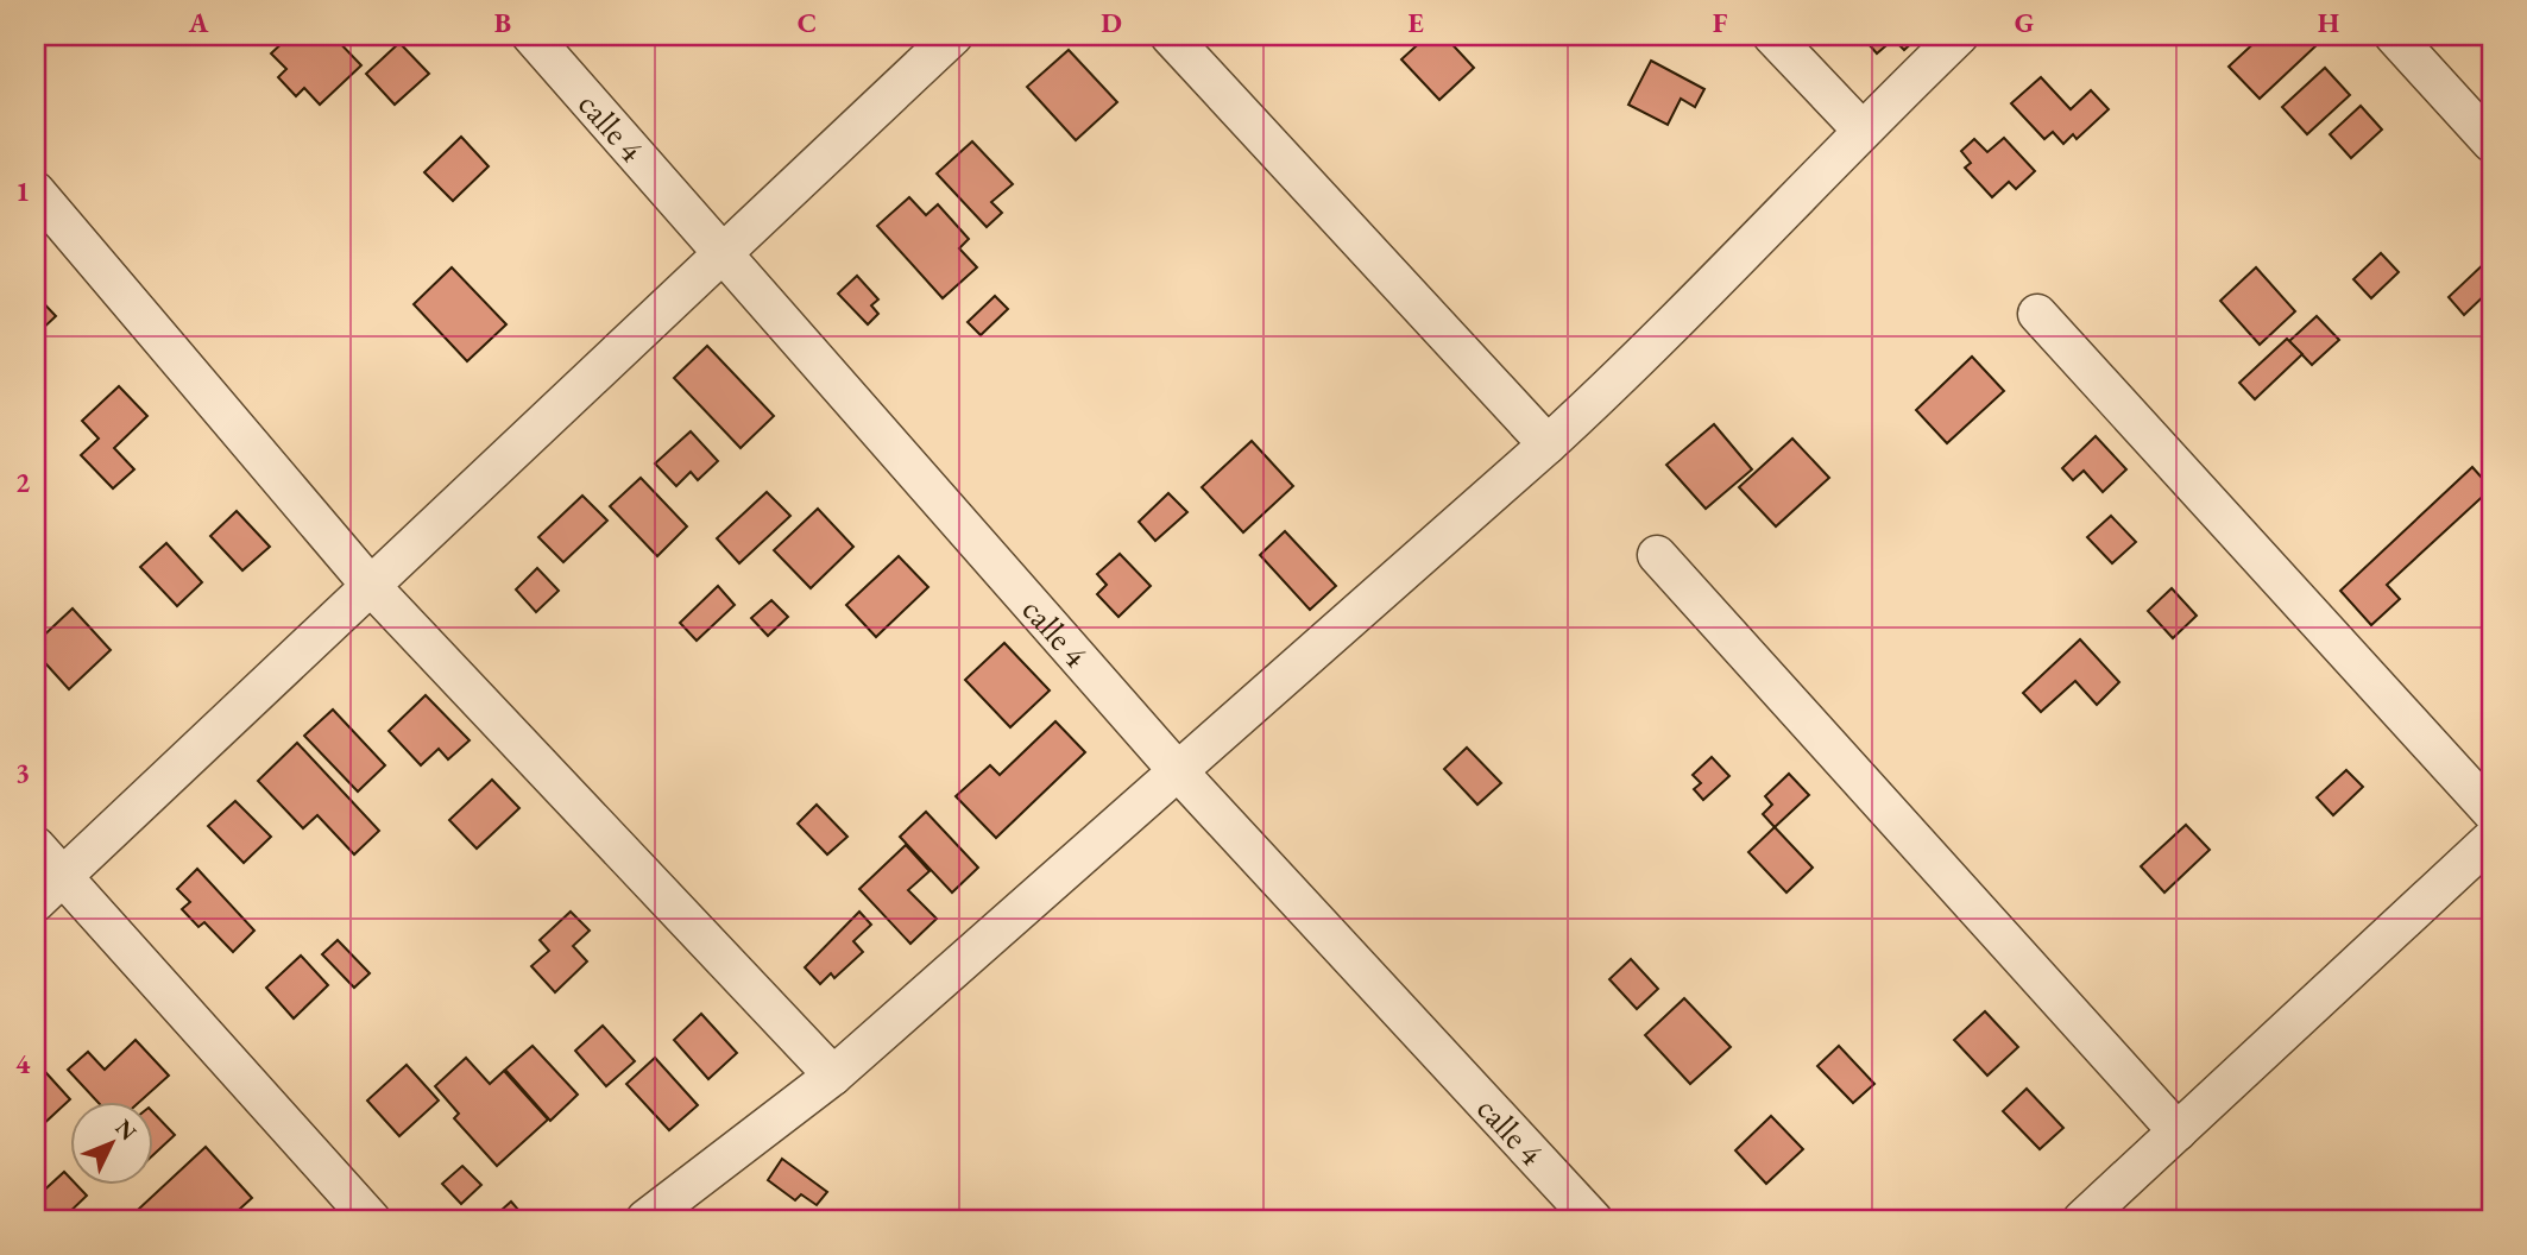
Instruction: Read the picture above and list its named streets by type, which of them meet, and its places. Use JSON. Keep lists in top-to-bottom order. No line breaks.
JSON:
{"streets":{"street":["calle 4"]},"north":"top right","grid":{"columns":["A","B","C","D","E","F","G","H"],"rows":["1","2","3","4"]}}
